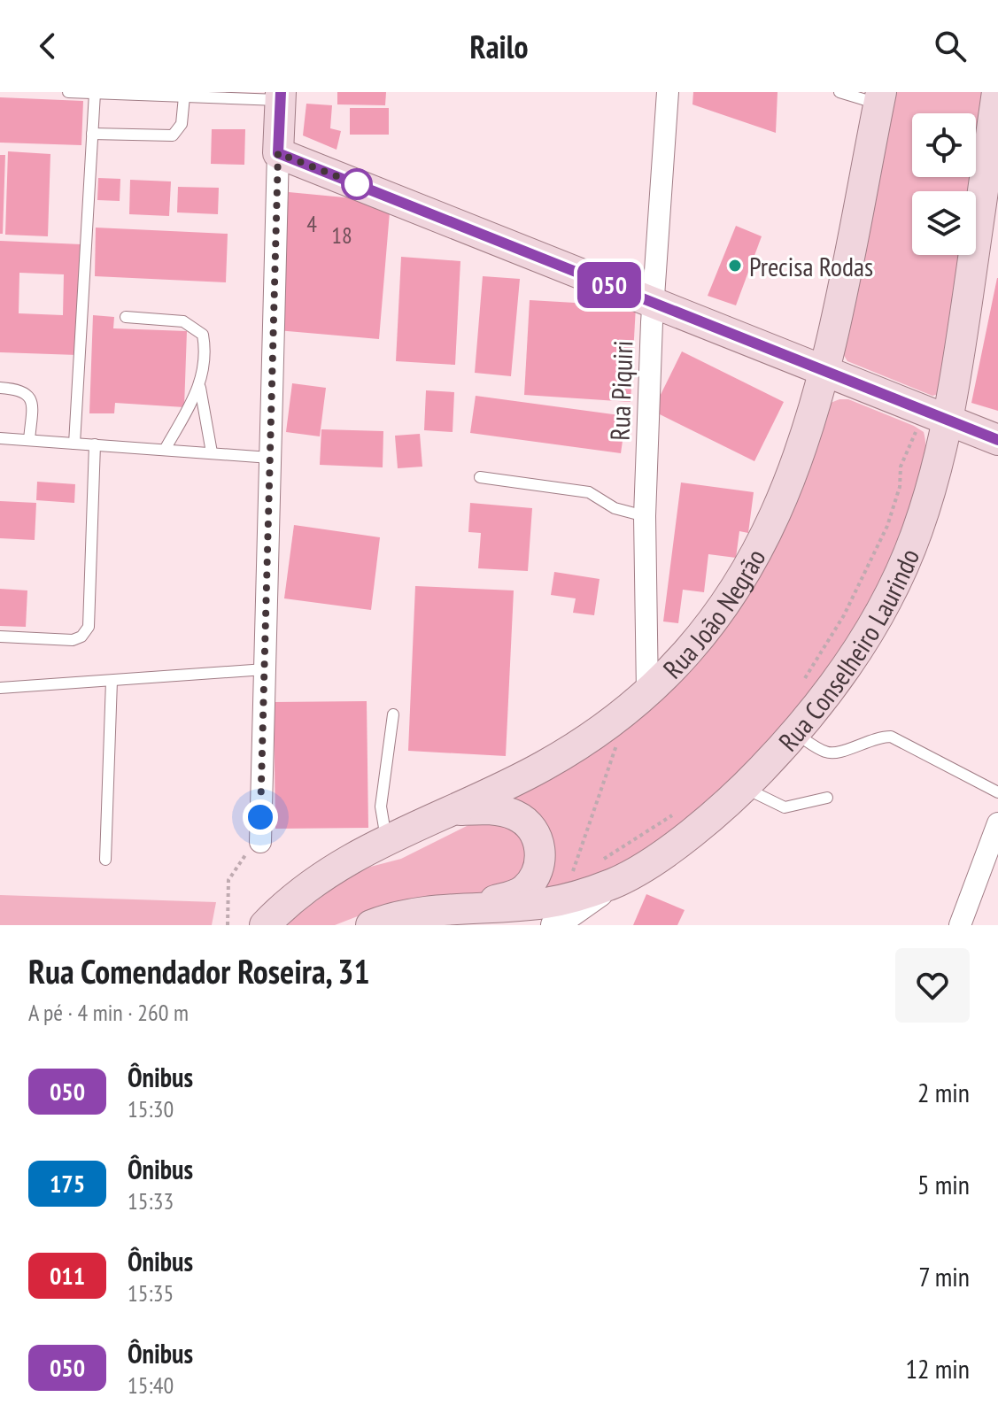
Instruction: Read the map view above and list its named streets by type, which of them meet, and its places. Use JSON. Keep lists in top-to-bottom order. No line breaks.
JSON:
{"streets":{"main road":["Rua João Negrão","Rua Conselheiro Laurindo"],"street":["Rua Piquiri"]},"crossings":[["Rua Piquiri","Rua João Negrão"]],"places":["Precisa Rodas"],"lines":["bus line 050"],"house_numbers":["4","18"],"page":{"header":"Railo","on_map":"050","heading":["Rua Comendador Roseira, 31","A pé · 4 min · 260 m"],"list":[{"mark":"050","name":"Ônibus","note":"15:30","value":"2 min"},{"mark":"175","name":"Ônibus","note":"15:33","value":"5 min"},{"mark":"011","name":"Ônibus","note":"15:35","value":"7 min"},{"mark":"050","name":"Ônibus","note":"15:40","value":"12 min"}]}}
